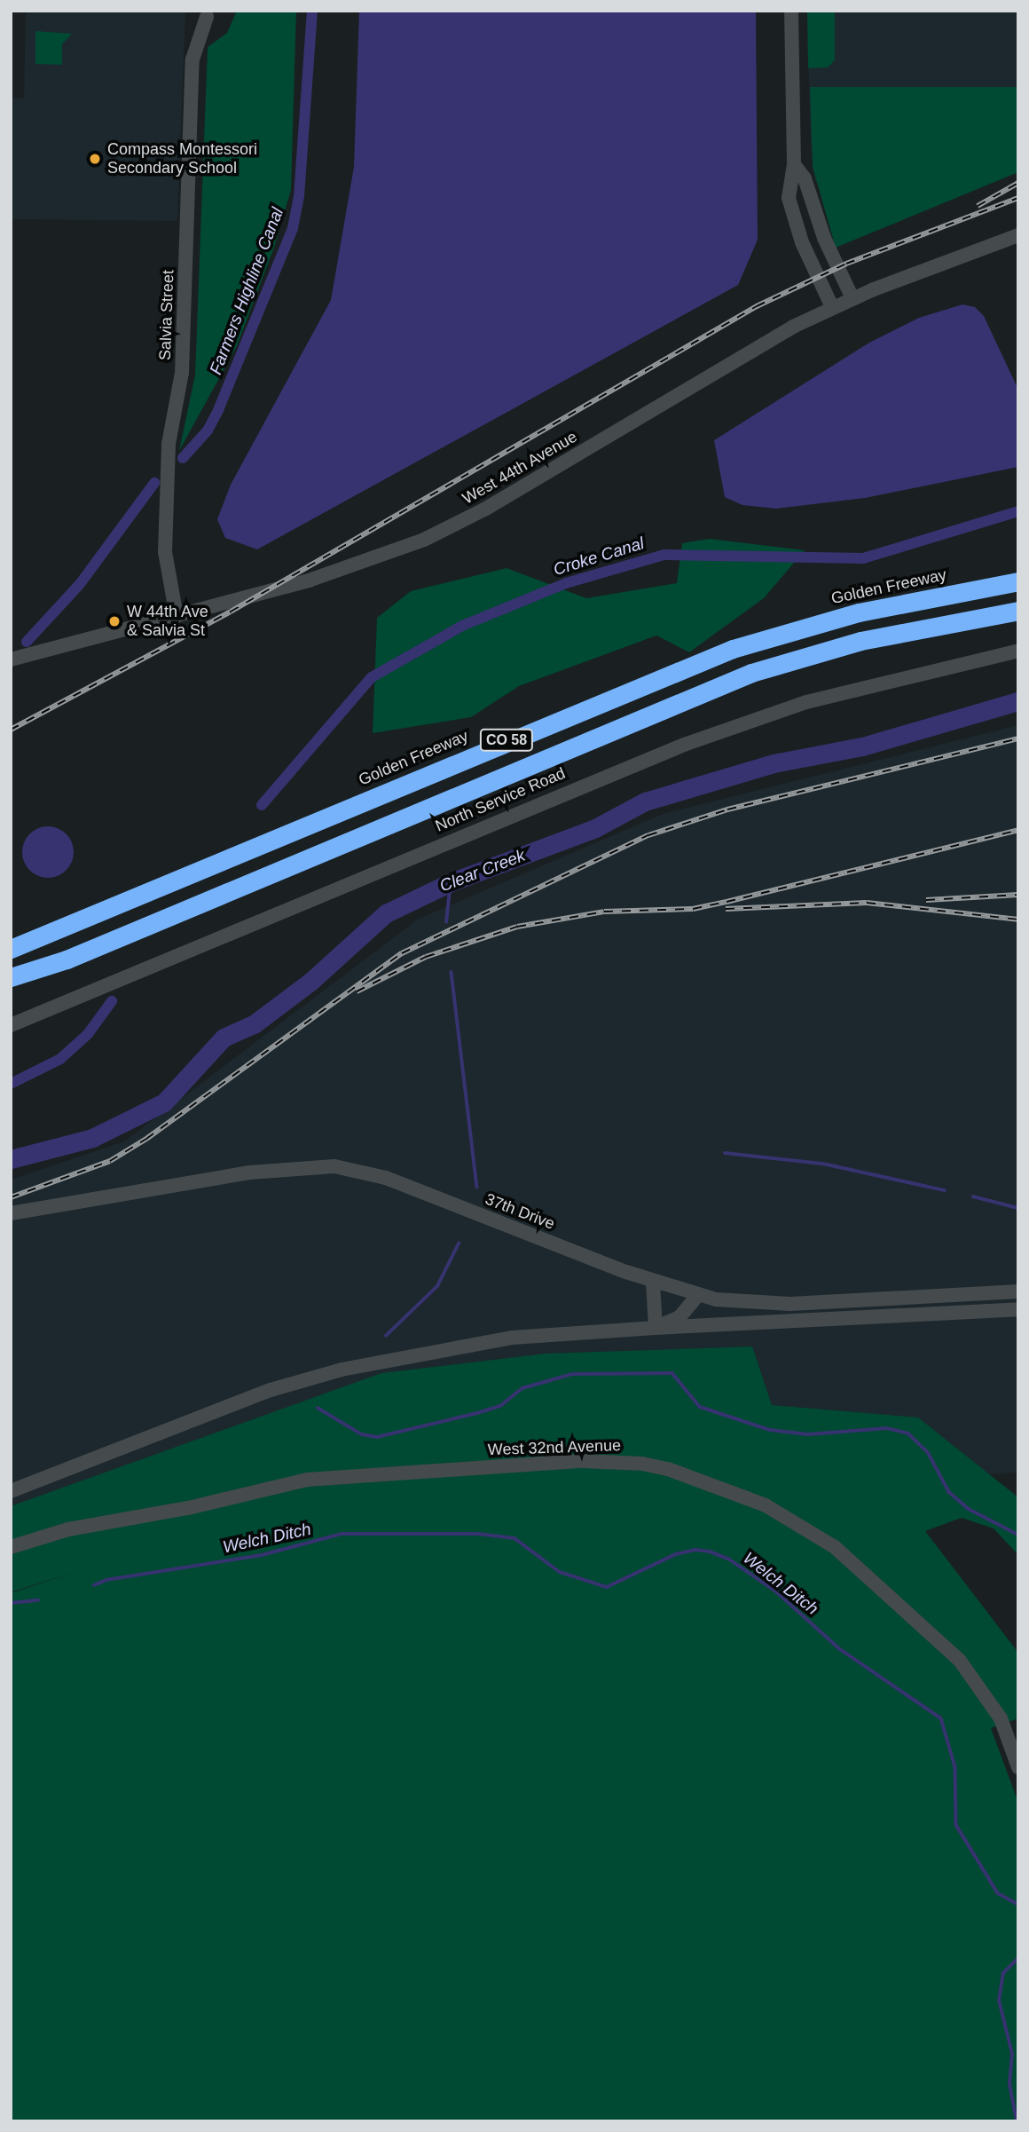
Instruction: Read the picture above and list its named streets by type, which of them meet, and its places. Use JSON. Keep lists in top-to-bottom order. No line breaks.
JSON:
{"streets":{"highway":["Golden Freeway","CO 58"],"street":["Salvia Street","West 44th Avenue","North Service Road","37th Drive","West 32nd Avenue"]},"crossings":[["Salvia Street","West 44th Avenue"]],"water":["Farmers Highline Canal","Croke Canal","Clear Creek","Welch Ditch"],"places":["Compass Montessori Secondary School","W 44th Ave & Salvia St"]}
